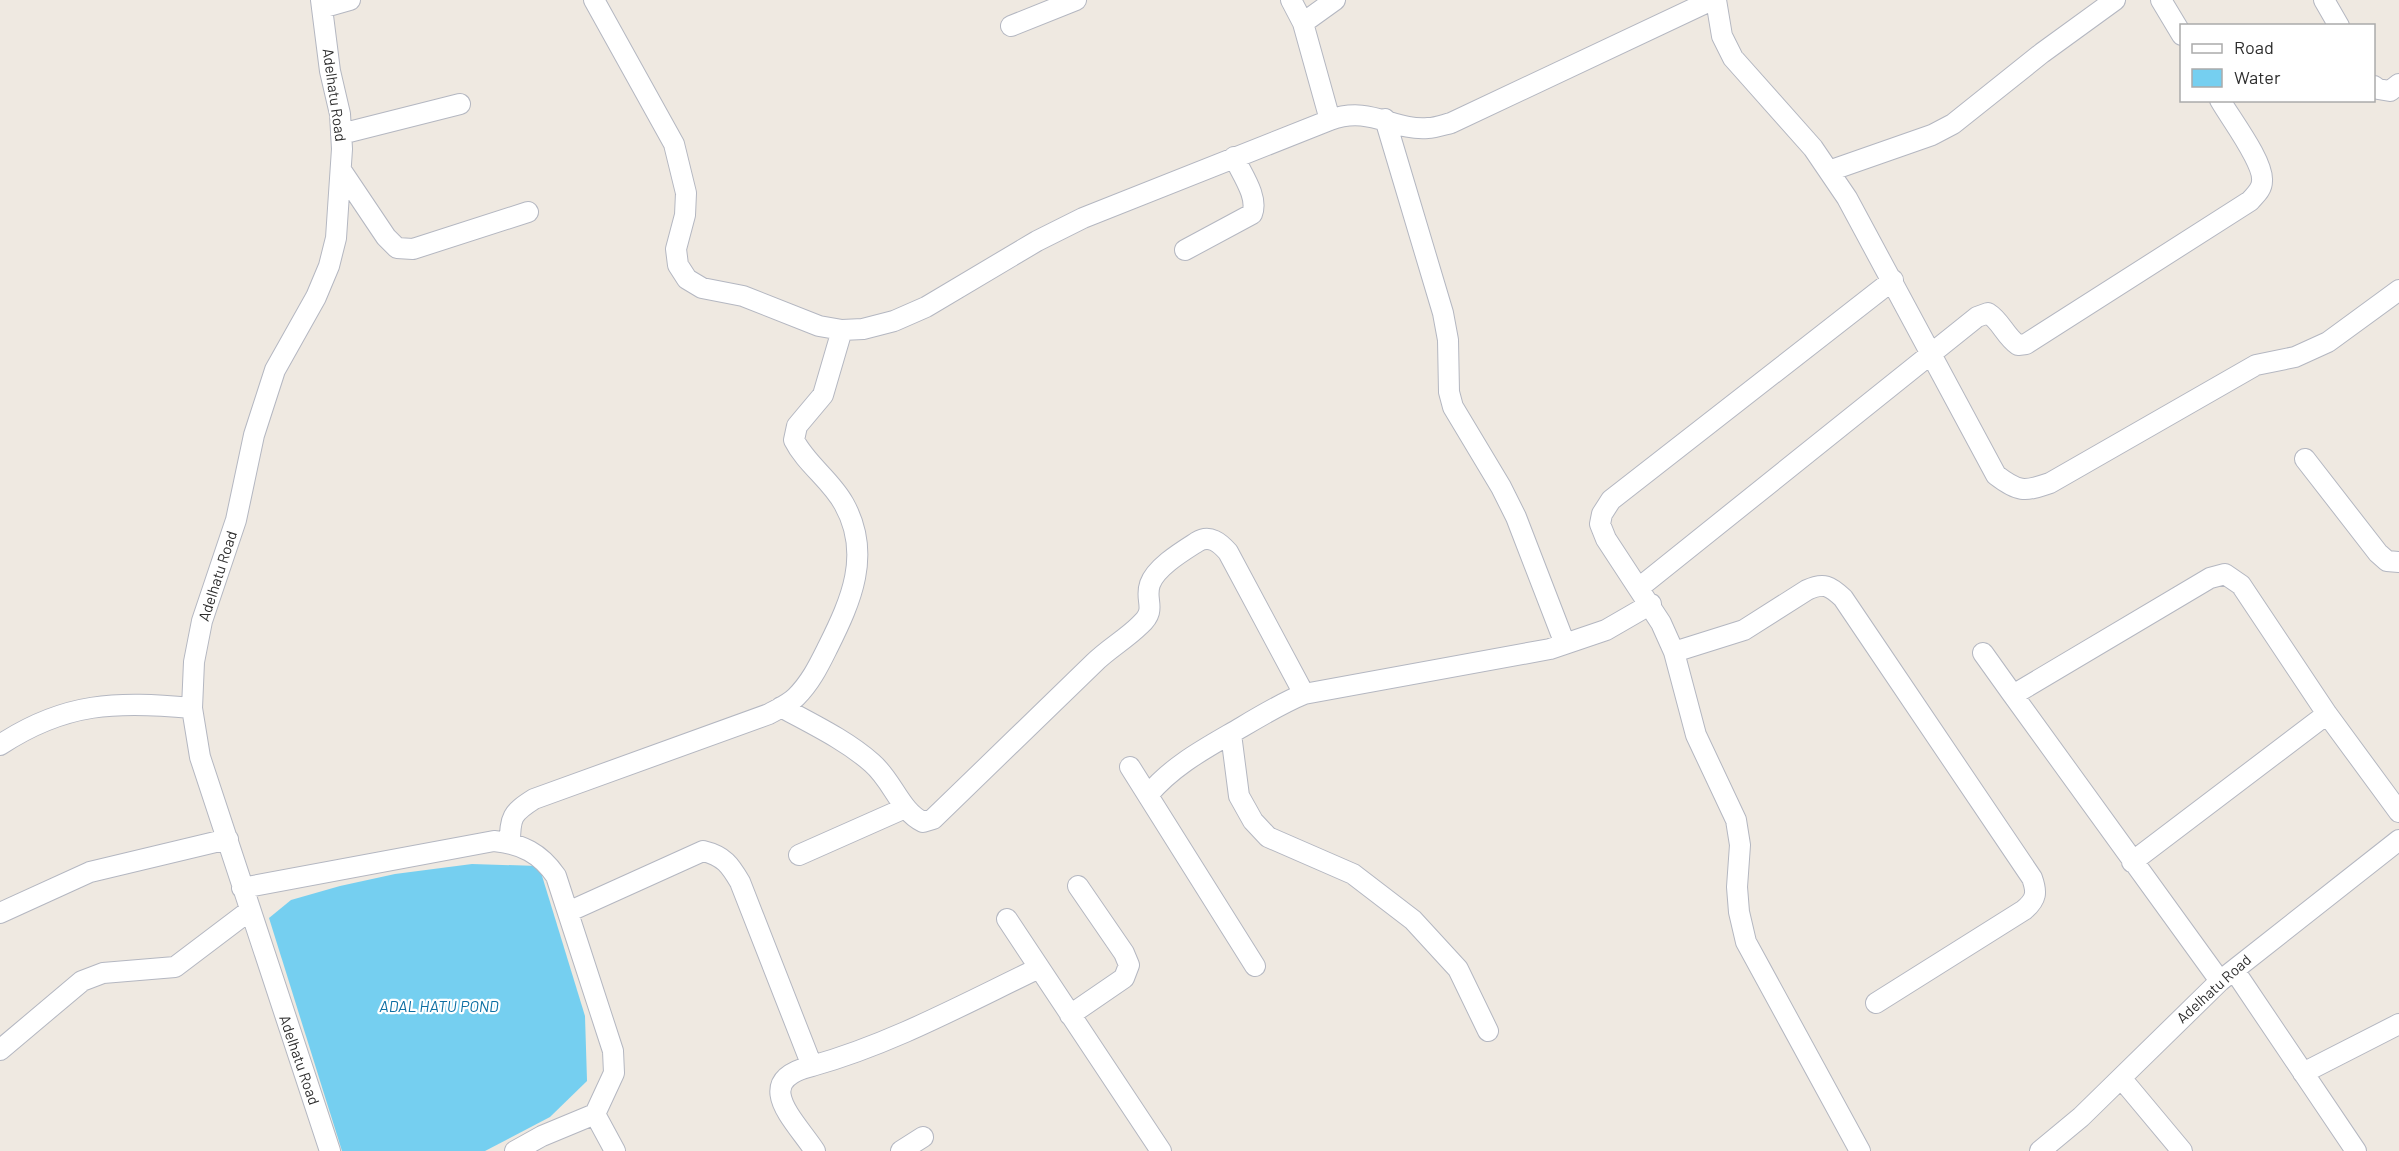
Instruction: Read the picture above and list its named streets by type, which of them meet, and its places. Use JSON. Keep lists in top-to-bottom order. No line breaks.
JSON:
{"streets":{"street":["Adelhatu Road"]},"water":["ADAL HATU POND"],"legend":["Road","Water"]}
